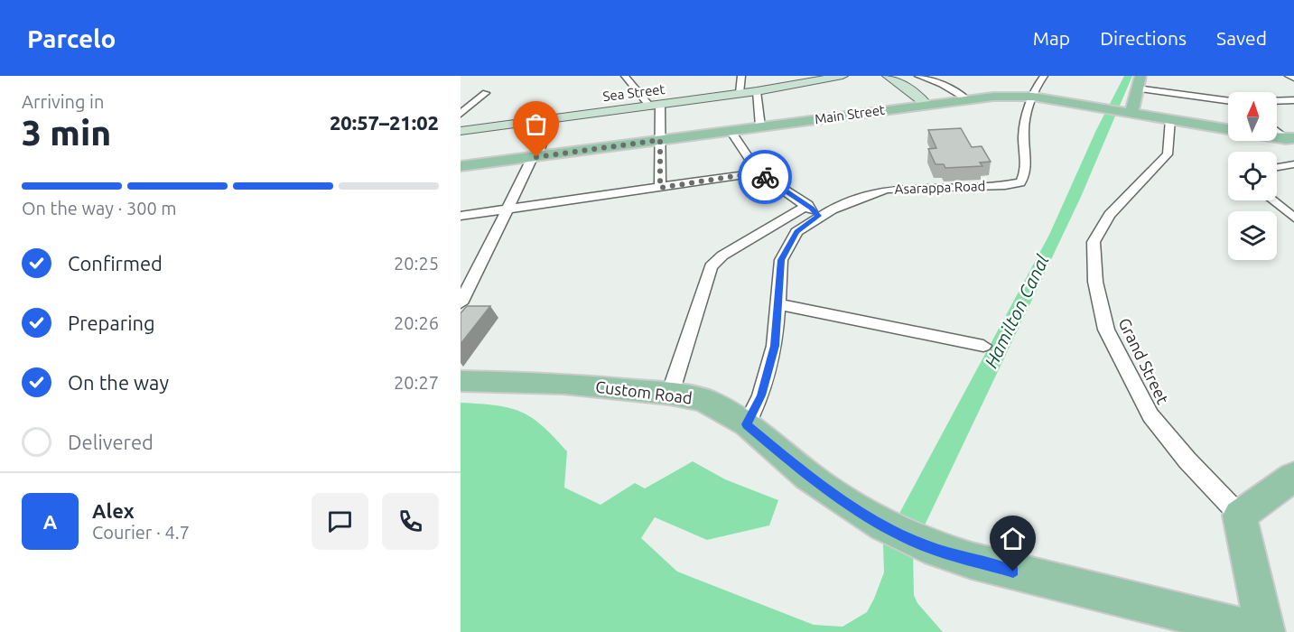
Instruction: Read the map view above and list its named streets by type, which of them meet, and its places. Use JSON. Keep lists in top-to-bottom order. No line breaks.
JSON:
{"streets":{"main road":["Main Street","Custom Road"],"street":["Sea Street","Asarappa Road","Grand Street"]},"crossings":[["Main Street","Asarappa Road"],["Main Street","Grand Street"],["Asarappa Road","Custom Road"]],"water":["Hamilton Canal"],"north":"top","page":{"header":"Parcelo","nav":["Map","Directions","Saved"],"heading":["3 min","Arriving in","20:57–21:02"],"panel":["Alex","Courier · 4.7"],"bar":"On the way · 300 m","list":[["Confirmed","20:25"],["Preparing","20:26"],["On the way","20:27"],"Delivered"],"round":"A"}}
